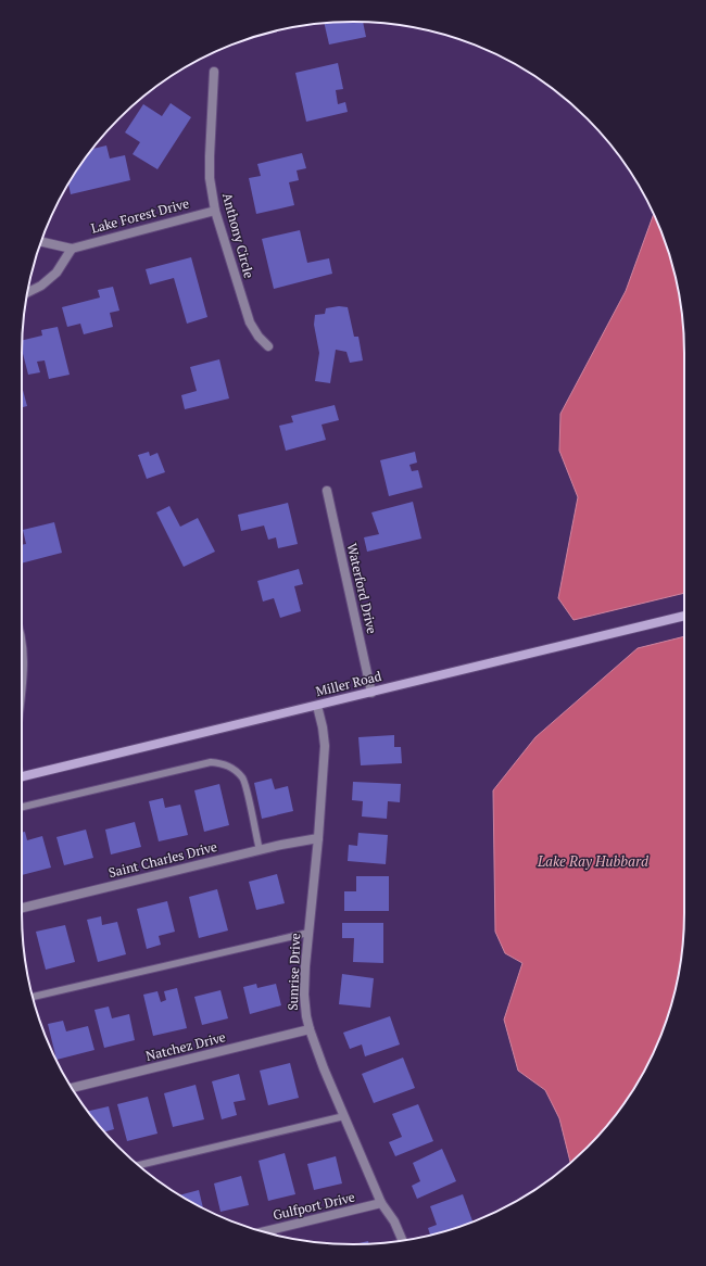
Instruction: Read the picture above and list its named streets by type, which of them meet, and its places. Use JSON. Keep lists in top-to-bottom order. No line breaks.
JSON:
{"streets":{"main road":["Miller Road"],"street":["Lake Forest Drive","Anthony Circle","Waterford Drive","Saint Charles Drive","Sunrise Drive","Natchez Drive","Gulfport Drive"]},"crossings":[["Lake Forest Drive","Anthony Circle"],["Waterford Drive","Miller Road"],["Miller Road","Sunrise Drive"],["Saint Charles Drive","Sunrise Drive"],["Sunrise Drive","Natchez Drive"],["Sunrise Drive","Gulfport Drive"]],"water":["Lake Ray Hubbard"]}
